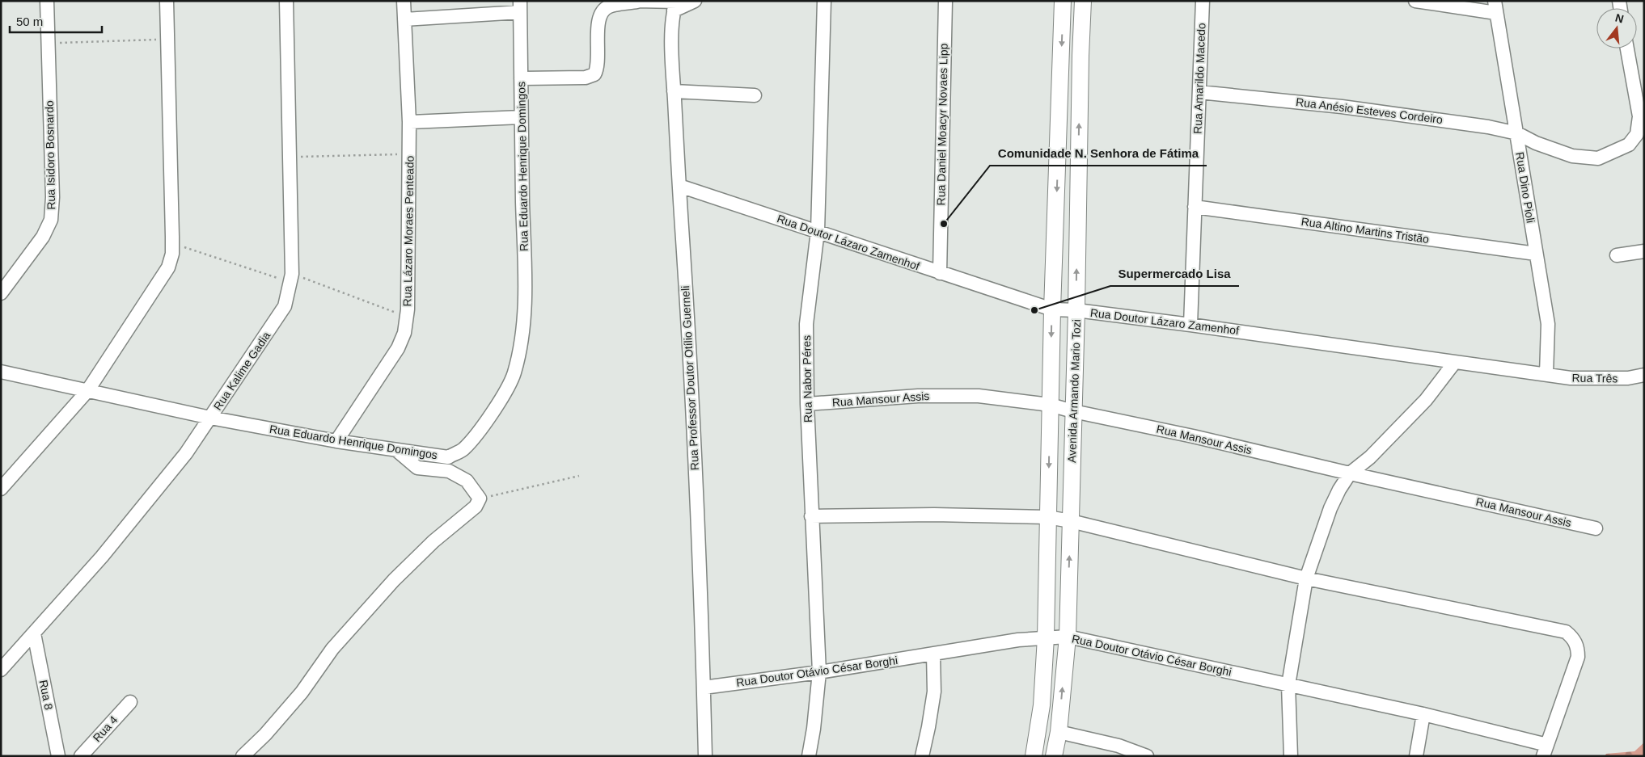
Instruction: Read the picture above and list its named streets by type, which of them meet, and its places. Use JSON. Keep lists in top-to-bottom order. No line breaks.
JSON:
{"streets":{"street":["Rua Amarildo Macedo","Rua Anésio Esteves Cordeiro","Rua Daniel Moacyr Novaes Lipp","Rua Isidoro Bosnardo","Rua Eduardo Henrique Domingos","Rua Dino Pioli","Rua Altino Martins Tristão","Rua Lázaro Moraes Penteado","Rua Doutor Lázaro Zamenhof","Rua Kalime Gadia","Rua Professor Doutor Otílio Guerneli","Rua Três","Rua Nabor Péres","Avenida Armando Mario Tozi","Rua Mansour Assis","Rua Doutor Otávio César Borghi","Rua 8","Rua 4"]},"crossings":[["Rua Amarildo Macedo","Rua Anésio Esteves Cordeiro"],["Rua Amarildo Macedo","Rua Altino Martins Tristão"],["Rua Amarildo Macedo","Rua Doutor Lázaro Zamenhof"],["Rua Anésio Esteves Cordeiro","Rua Dino Pioli"],["Rua Daniel Moacyr Novaes Lipp","Rua Doutor Lázaro Zamenhof"],["Rua Eduardo Henrique Domingos","Rua Lázaro Moraes Penteado"],["Rua Eduardo Henrique Domingos","Rua Kalime Gadia"],["Rua Dino Pioli","Rua Altino Martins Tristão"],["Rua Dino Pioli","Rua Doutor Lázaro Zamenhof"],["Rua Dino Pioli","Rua Três"],["Rua Doutor Lázaro Zamenhof","Rua Professor Doutor Otílio Guerneli"],["Rua Doutor Lázaro Zamenhof","Rua Três"],["Rua Doutor Lázaro Zamenhof","Rua Nabor Péres"],["Rua Doutor Lázaro Zamenhof","Avenida Armando Mario Tozi"],["Rua Kalime Gadia","Rua 8"],["Rua Professor Doutor Otílio Guerneli","Rua Doutor Otávio César Borghi"],["Rua Nabor Péres","Rua Mansour Assis"],["Rua Nabor Péres","Rua Doutor Otávio César Borghi"],["Avenida Armando Mario Tozi","Rua Mansour Assis"],["Avenida Armando Mario Tozi","Rua Doutor Otávio César Borghi"]],"places":["Comunidade N. Senhora de Fátima","Supermercado Lisa"],"scale_bar":"50 m","north":"top"}
